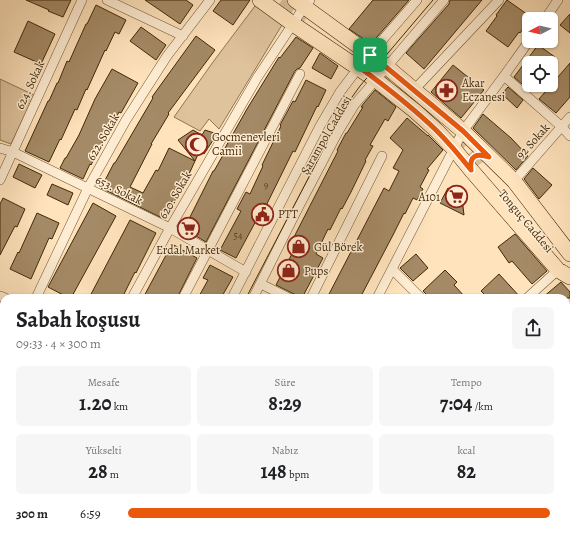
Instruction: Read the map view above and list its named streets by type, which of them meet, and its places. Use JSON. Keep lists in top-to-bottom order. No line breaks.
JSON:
{"streets":{"main road":["Tonguç Caddesi"],"street":["624. Sokak","Şarampol Caddesi","622. Sokak","92 Sokak","653. Sokak","620. Sokak"]},"crossings":[["624. Sokak","653. Sokak"],["Şarampol Caddesi","653. Sokak"],["622. Sokak","653. Sokak"],["653. Sokak","620. Sokak"]],"places":{"pharmacy":["Akar Eczanesi"],"mosque":["Gocmenevleri Camii"],"supermarket":["A101","Erdal Market"],"public building":["PTT"],"shop":["Gül Börek","Pups"]},"house_numbers":["9","54"],"north":"left","page":{"heading":["Sabah koşusu","09:33 · 4 × 300 m"],"stats":[["Mesafe","1.20 km"],["Süre","8:29"],["Tempo","7:04 /km"],["Yükselti","28 m"],["Nabız","148 bpm"],["kcal","82"]],"list":[{"name":"300 m","note":"6:59"}]}}
